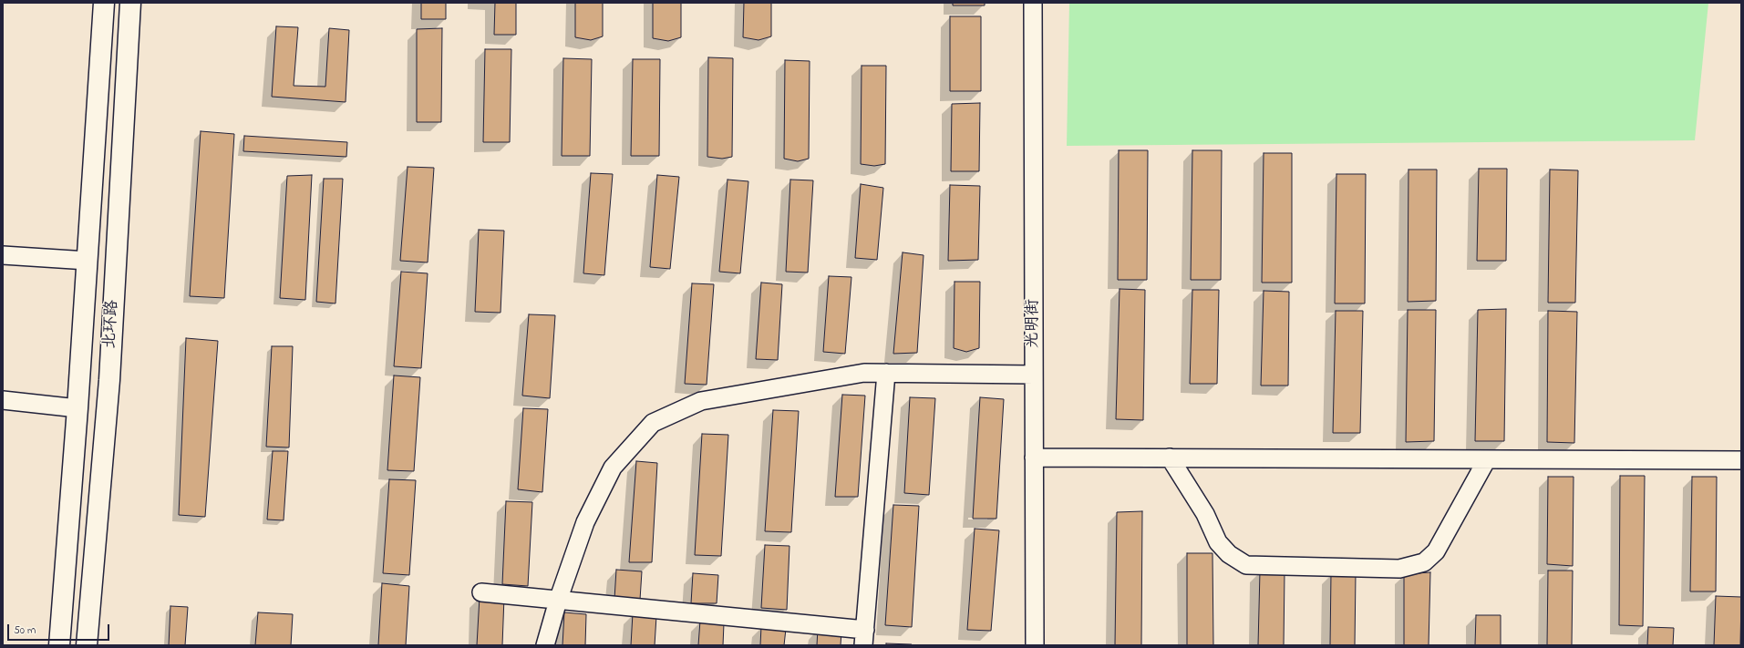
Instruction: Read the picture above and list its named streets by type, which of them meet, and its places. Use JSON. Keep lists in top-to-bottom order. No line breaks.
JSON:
{"streets":{"main road":["北环路"],"street":["光明街"]},"scale_bar":"50 m"}
